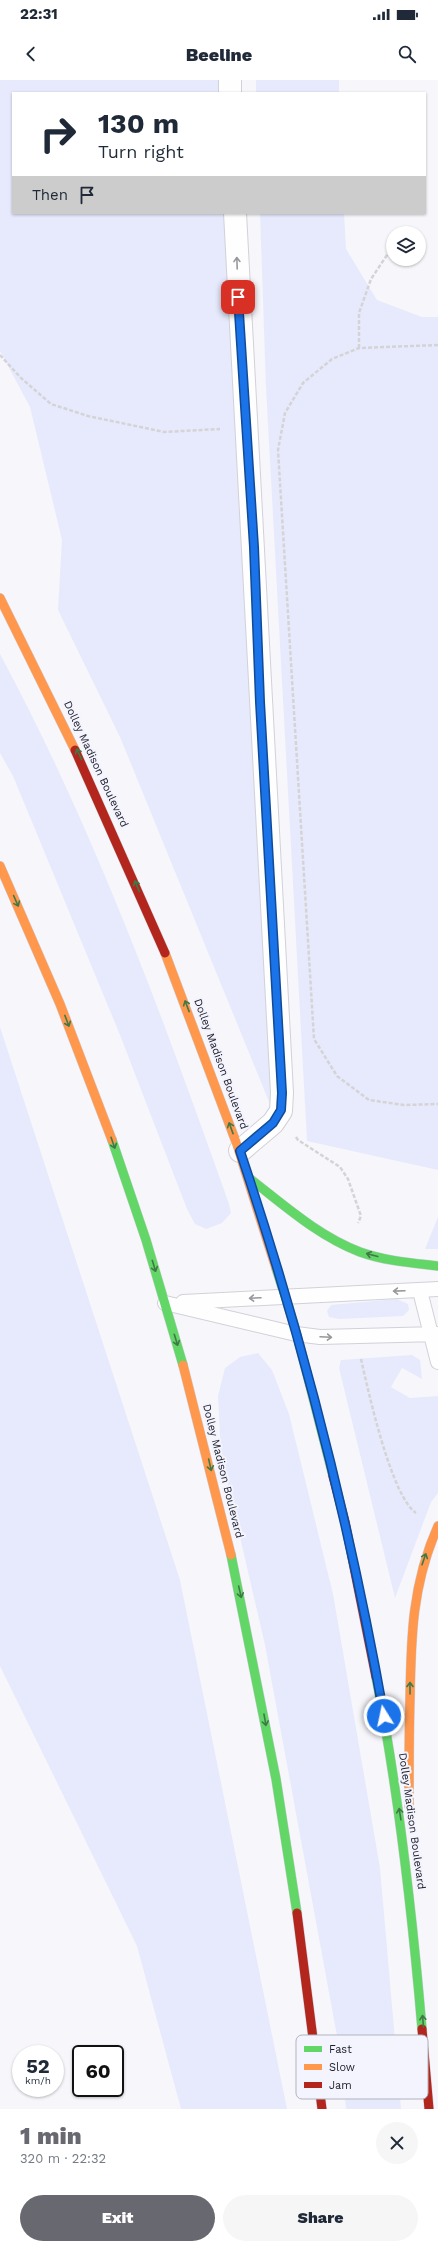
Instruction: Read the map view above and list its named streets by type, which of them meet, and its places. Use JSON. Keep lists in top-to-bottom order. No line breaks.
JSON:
{"streets":{"main road":["Dolley Madison Boulevard"]},"legend":["Fast","Slow","Jam"],"page":{"status":"22:31","header":"Beeline","turn":["130 m","Turn right"],"then":"Then","speed":"52 km/h","limit":"60","heading":["1 min","320 m · 22:32"],"buttons":["Exit","Share"]}}
